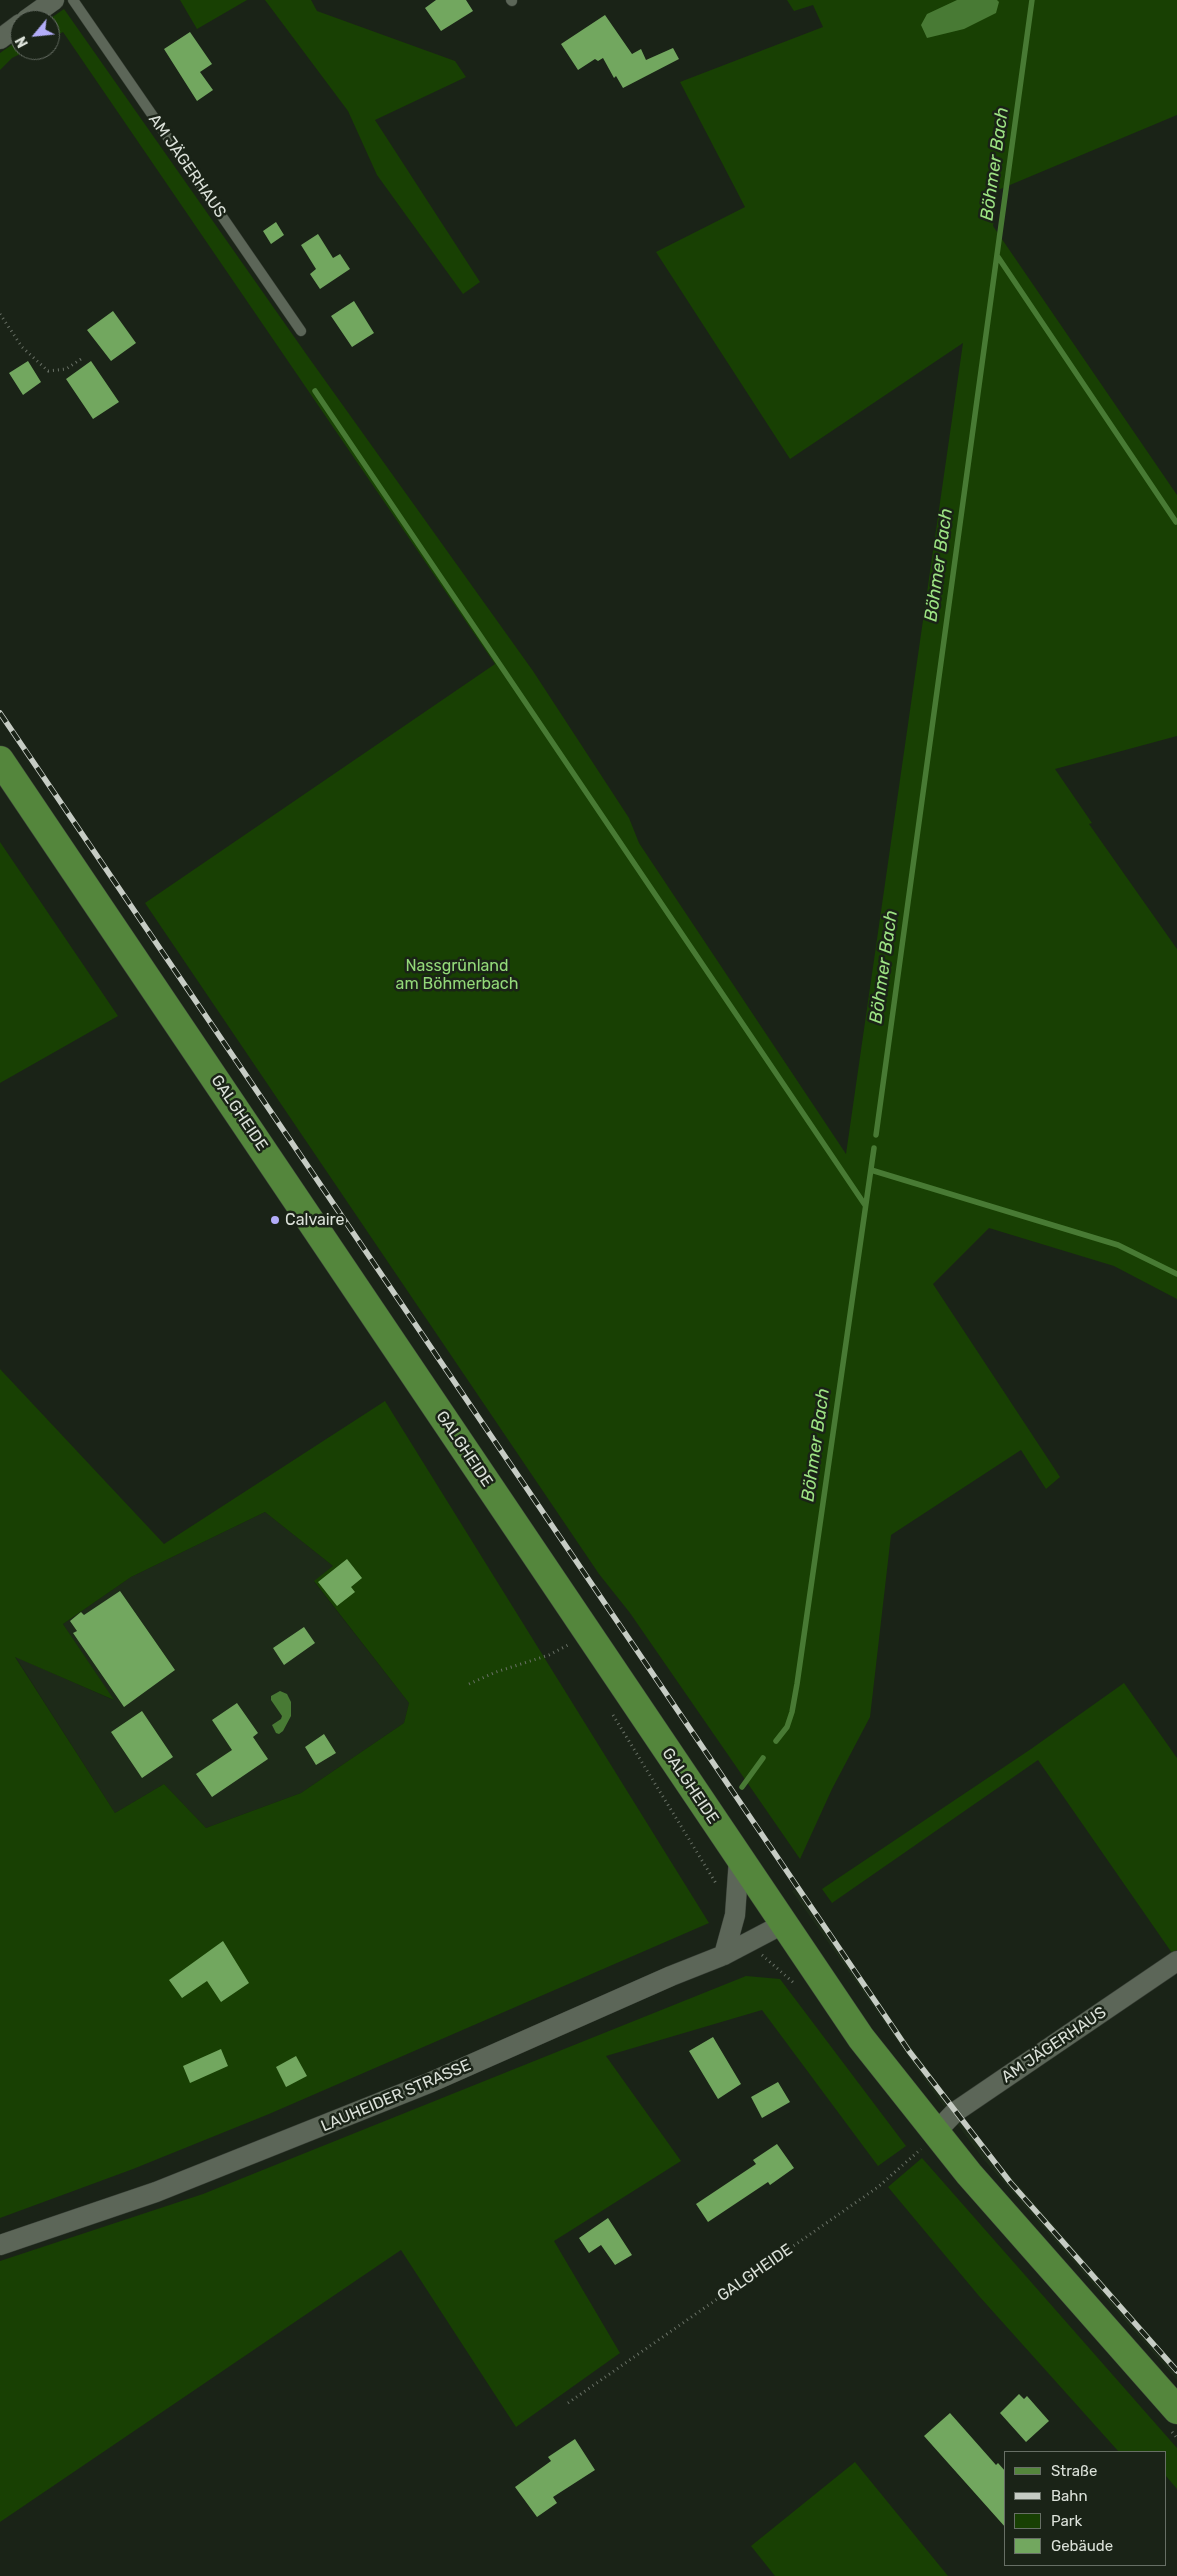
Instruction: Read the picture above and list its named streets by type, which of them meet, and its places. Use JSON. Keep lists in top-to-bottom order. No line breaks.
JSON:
{"streets":{"main road":["GALGHEIDE"],"street":["AM JÄGERHAUS","LAUHEIDER STRASSE"]},"crossings":[["AM JÄGERHAUS","GALGHEIDE"],["GALGHEIDE","LAUHEIDER STRASSE"]],"water":["Böhmer Bach"],"parks":["Nassgrünland am Böhmerbach"],"places":["Calvaire"],"legend":["Straße","Bahn","Park","Gebäude"],"north":"bottom left"}
